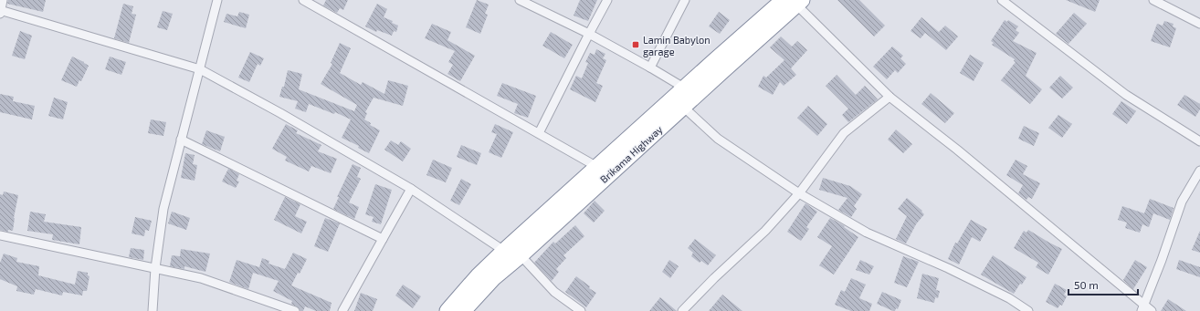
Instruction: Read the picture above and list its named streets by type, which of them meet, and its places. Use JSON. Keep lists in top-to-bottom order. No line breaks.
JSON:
{"streets":{"highway":["Brikama Highway"]},"places":{"transit":["Lamin Babylon garage"]},"scale_bar":"50 m"}
